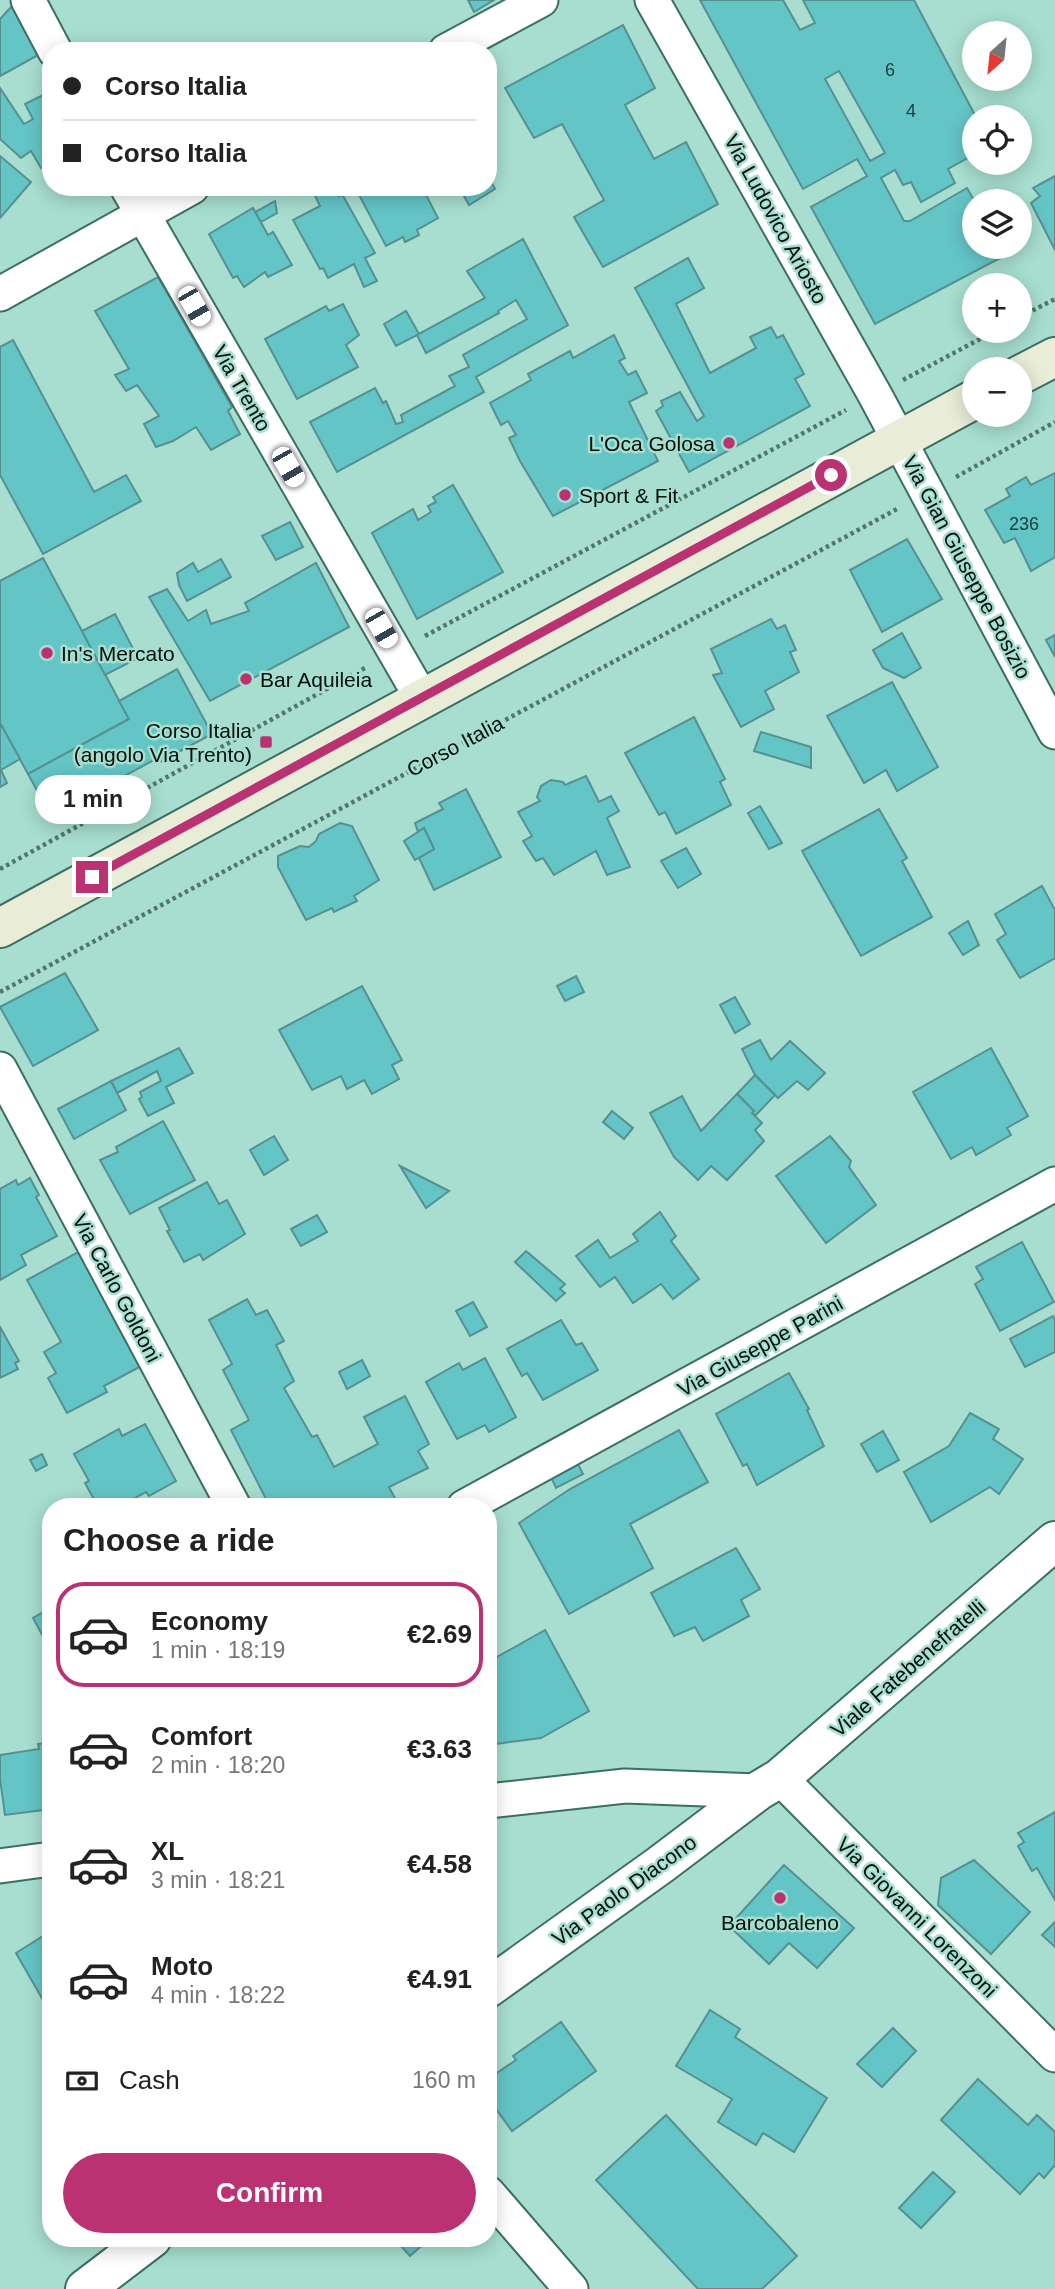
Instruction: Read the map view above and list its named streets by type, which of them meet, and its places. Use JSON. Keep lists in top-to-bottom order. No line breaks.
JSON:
{"streets":{"street":["Via Ludovico Ariosto","Via Trento","Via Gian Giuseppe Bosizio","Via Carlo Goldoni","Via Giuseppe Parini","Viale Fatebenefratelli","Via Paolo Diacono","Via Giovanni Lorenzoni"],"path":["Corso Italia"]},"crossings":[["Via Ludovico Ariosto","Via Gian Giuseppe Bosizio"],["Viale Fatebenefratelli","Via Paolo Diacono"],["Viale Fatebenefratelli","Via Giovanni Lorenzoni"],["Via Paolo Diacono","Via Giovanni Lorenzoni"]],"places":{"other":["L'Oca Golosa","Sport & Fit","In's Mercato","Bar Aquileia","Barcobaleno"],"transit":["Corso Italia (angolo Via Trento)"]},"house_numbers":["6","4","236"],"north":"bottom left","page":{"map_buttons":["+","−"],"banner":["Corso Italia","Corso Italia"],"bubble":"1 min","heading":"Choose a ride","list":[{"name":"Economy","note":"1 min · 18:19","value":"€2.69"},{"name":"Comfort","note":"2 min · 18:20","value":"€3.63"},{"name":"XL","note":"3 min · 18:21","value":"€4.58"},{"name":"Moto","note":"4 min · 18:22","value":"€4.91"}],"pay":["Cash","160 m"],"buttons":"Confirm"}}
